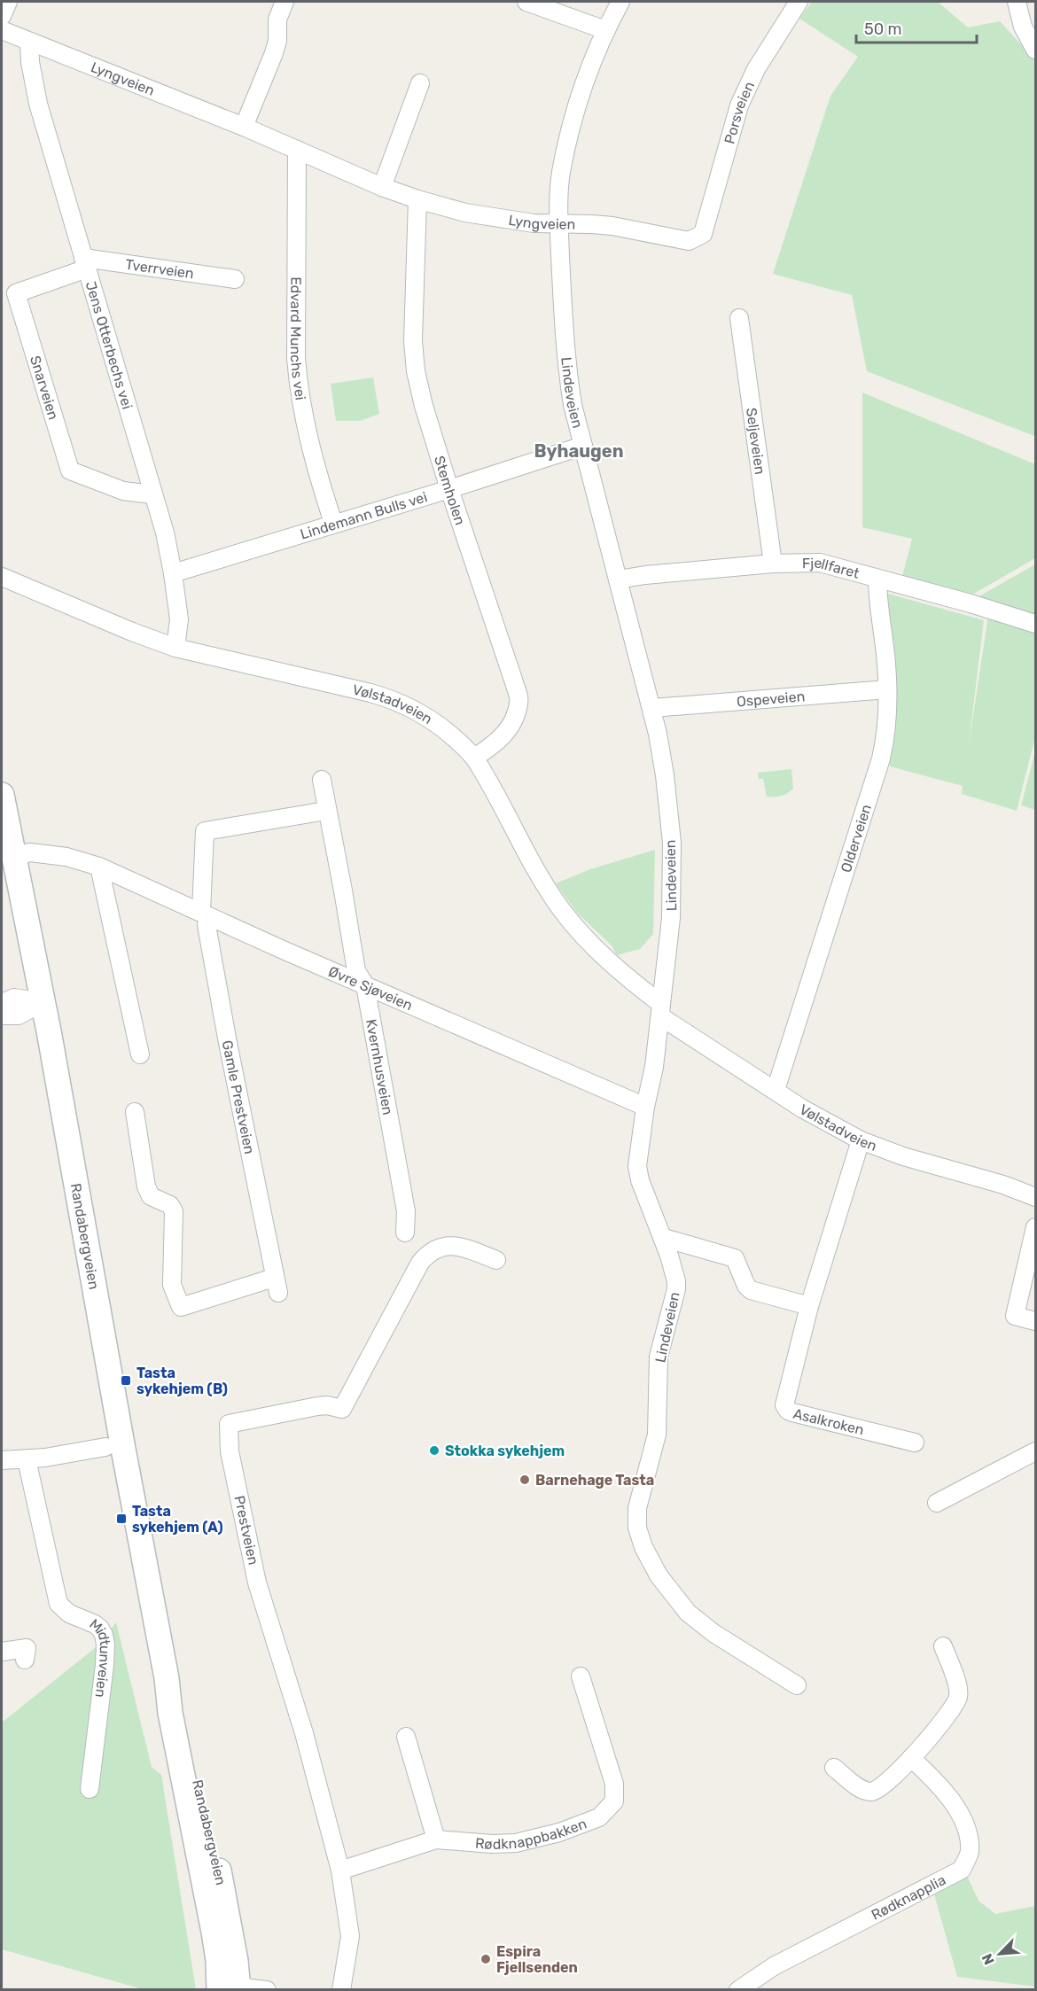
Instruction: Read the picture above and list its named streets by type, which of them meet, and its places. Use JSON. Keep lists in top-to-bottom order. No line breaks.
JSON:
{"streets":{"main road":["Randabergveien"],"street":["Lyngveien","Porsveien","Tverrveien","Edvard Munchs vei","Jens Otterbechs vei","Snarveien","Lindeveien","Seljeveien","Stemholen","Lindemann Bulls vei","Fjellfaret","Ospeveien","Vølstadveien","Olderveien","Øvre Sjøveien","Kvernhusveien","Gamle Prestveien","Asalkroken","Prestveien","Midtunveien","Rødknappbakken","Rødknapplia"]},"crossings":[["Lyngveien","Porsveien"],["Lyngveien","Edvard Munchs vei"],["Lyngveien","Jens Otterbechs vei"],["Lyngveien","Lindeveien"],["Lyngveien","Stemholen"],["Tverrveien","Jens Otterbechs vei"],["Tverrveien","Snarveien"],["Edvard Munchs vei","Lindemann Bulls vei"],["Jens Otterbechs vei","Snarveien"],["Jens Otterbechs vei","Lindemann Bulls vei"],["Jens Otterbechs vei","Vølstadveien"],["Lindeveien","Lindemann Bulls vei"],["Lindeveien","Fjellfaret"],["Lindeveien","Ospeveien"],["Lindeveien","Vølstadveien"],["Lindeveien","Øvre Sjøveien"],["Seljeveien","Fjellfaret"],["Stemholen","Lindemann Bulls vei"],["Stemholen","Vølstadveien"],["Fjellfaret","Olderveien"],["Ospeveien","Olderveien"],["Vølstadveien","Olderveien"],["Vølstadveien","Asalkroken"],["Øvre Sjøveien","Kvernhusveien"],["Øvre Sjøveien","Gamle Prestveien"],["Øvre Sjøveien","Randabergveien"],["Kvernhusveien","Gamle Prestveien"],["Prestveien","Rødknappbakken"]],"districts":["Byhaugen"],"places":{"transit":["Tasta sykehjem (B)","Tasta sykehjem (A)"],"other":["Stokka sykehjem","Barnehage Tasta","Espira Fjellsenden"]},"scale_bar":"50 m","north":"bottom left"}
